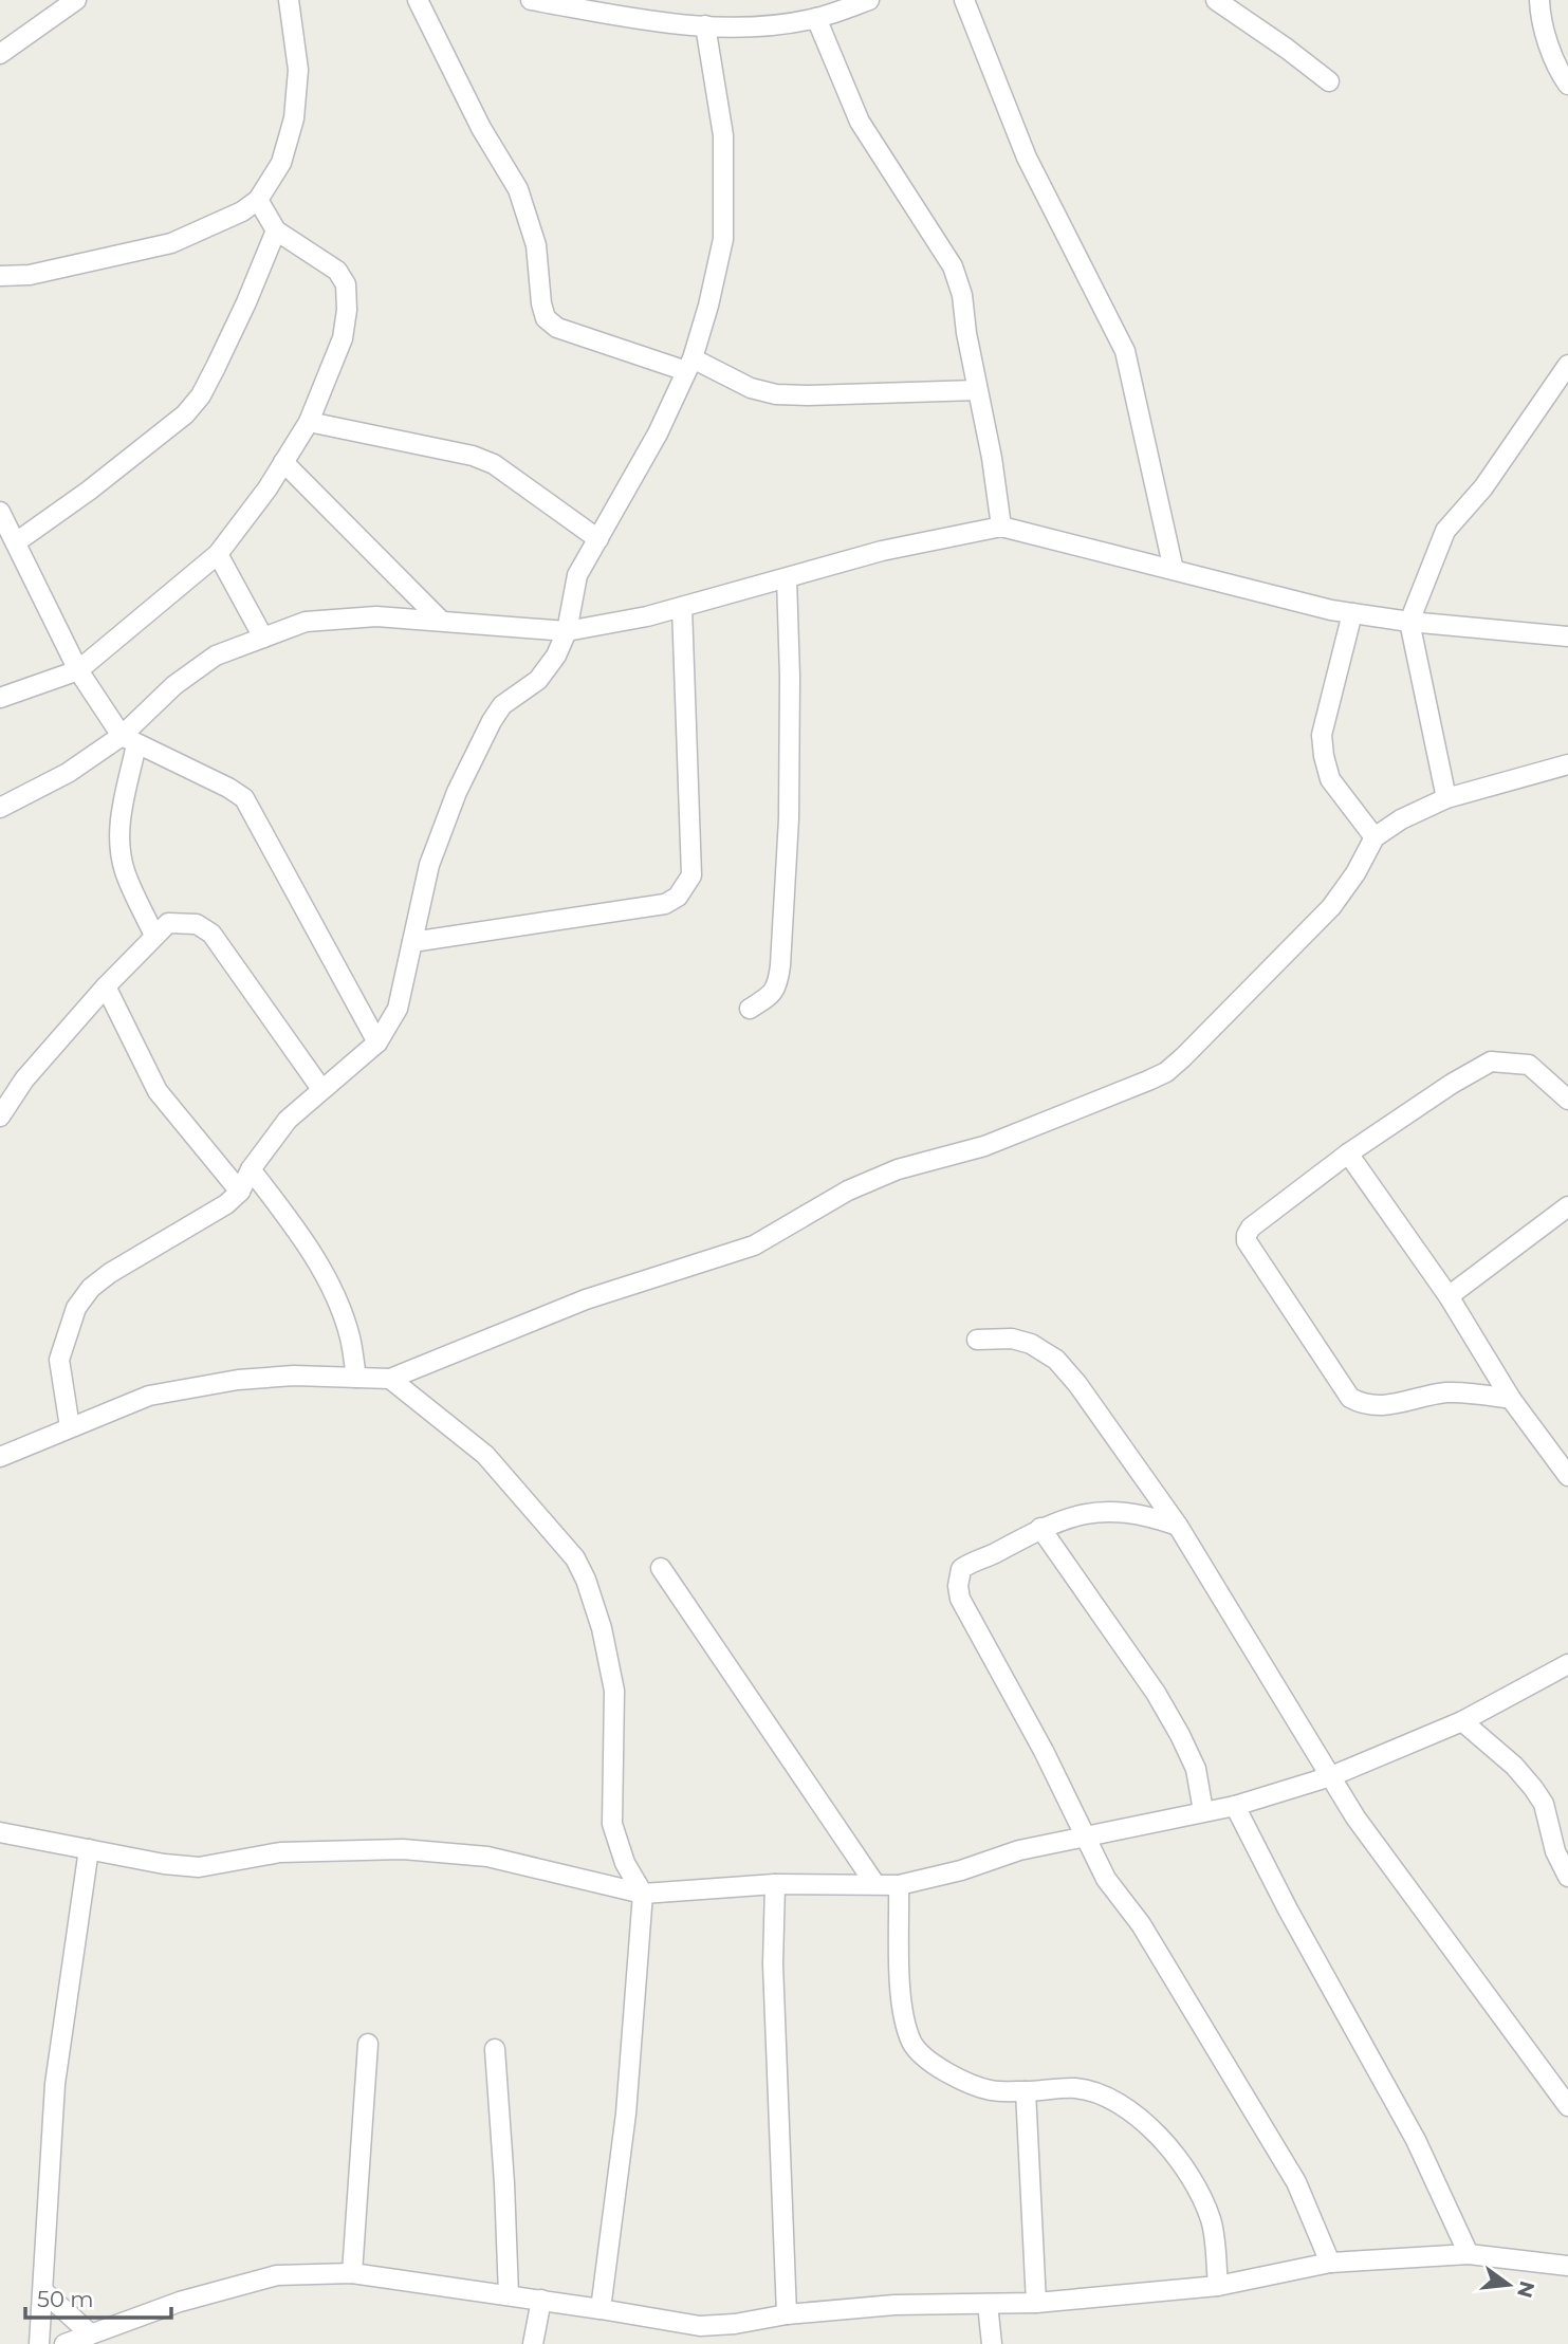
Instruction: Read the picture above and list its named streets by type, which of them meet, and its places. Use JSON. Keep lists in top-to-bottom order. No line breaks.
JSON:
{"scale_bar":"50 m","north":"right"}
